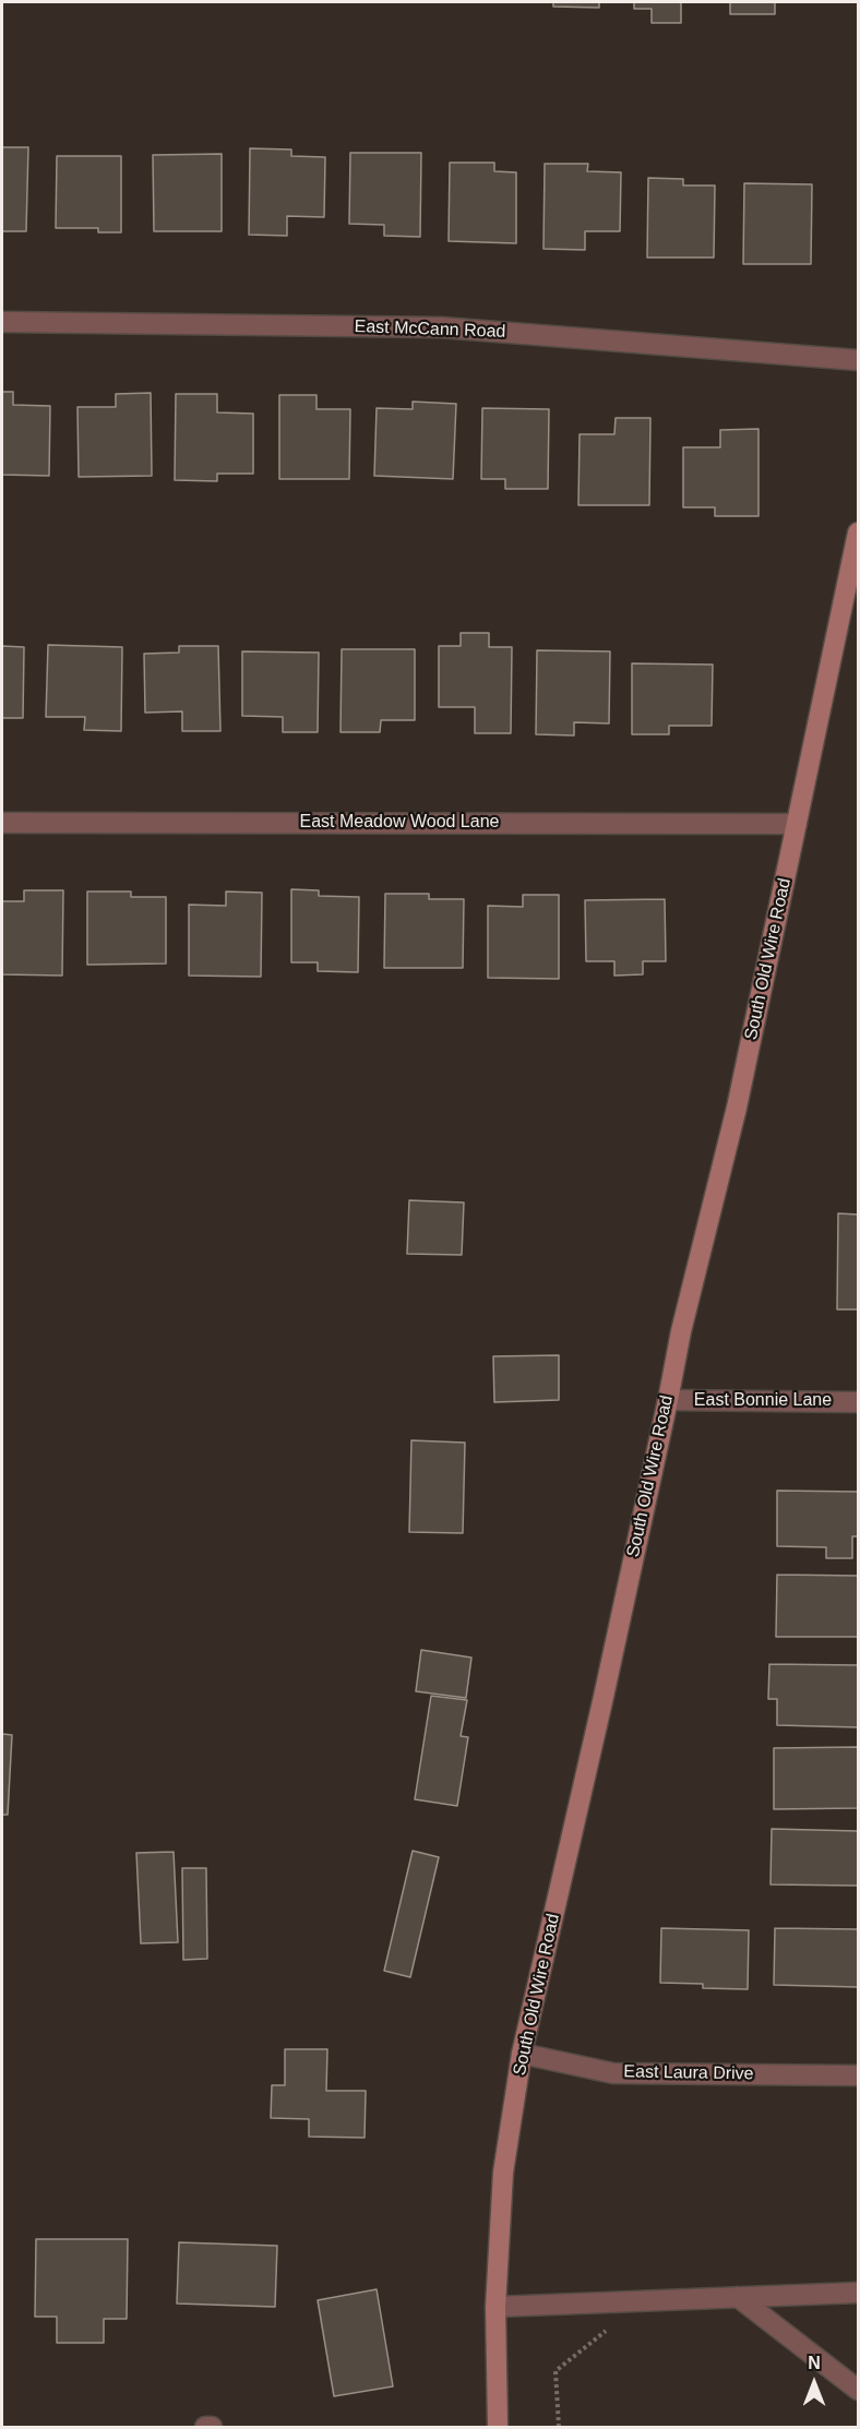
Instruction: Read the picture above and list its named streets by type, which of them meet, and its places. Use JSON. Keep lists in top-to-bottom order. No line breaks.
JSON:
{"streets":{"street":["East McCann Road","East Meadow Wood Lane","South Old Wire Road","East Bonnie Lane","East Laura Drive"]},"crossings":[["East Meadow Wood Lane","South Old Wire Road"],["South Old Wire Road","East Bonnie Lane"],["South Old Wire Road","East Laura Drive"]],"north":"top"}
